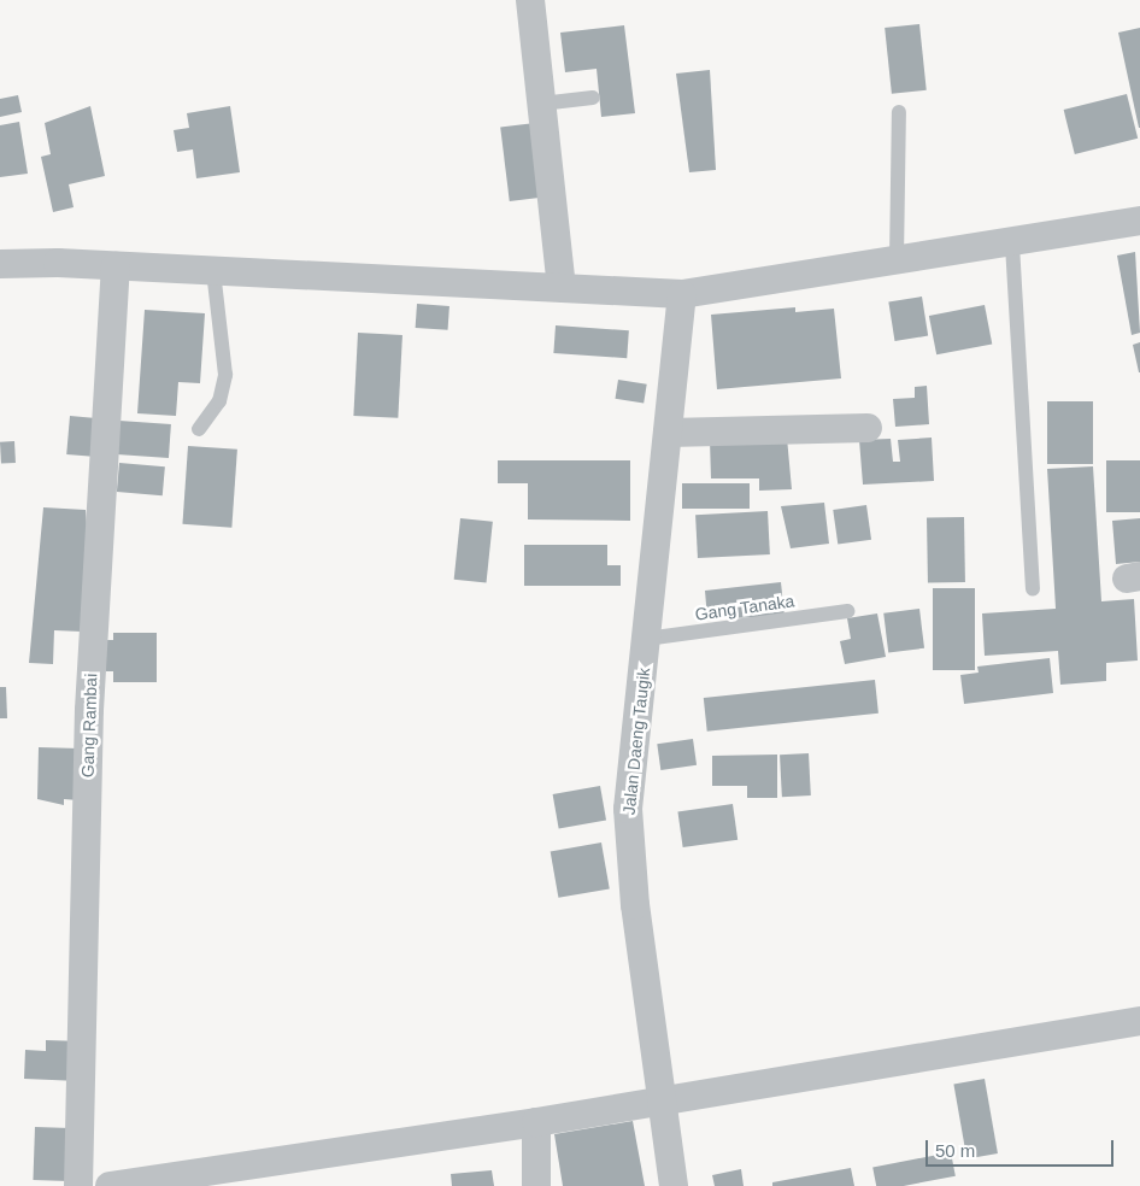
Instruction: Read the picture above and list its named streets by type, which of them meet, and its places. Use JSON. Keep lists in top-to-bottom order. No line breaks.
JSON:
{"streets":{"street":["Gang Rambai","Jalan Daeng Taugik"],"lane":["Gang Tanaka"]},"crossings":[["Gang Tanaka","Jalan Daeng Taugik"]],"scale_bar":"50 m"}
